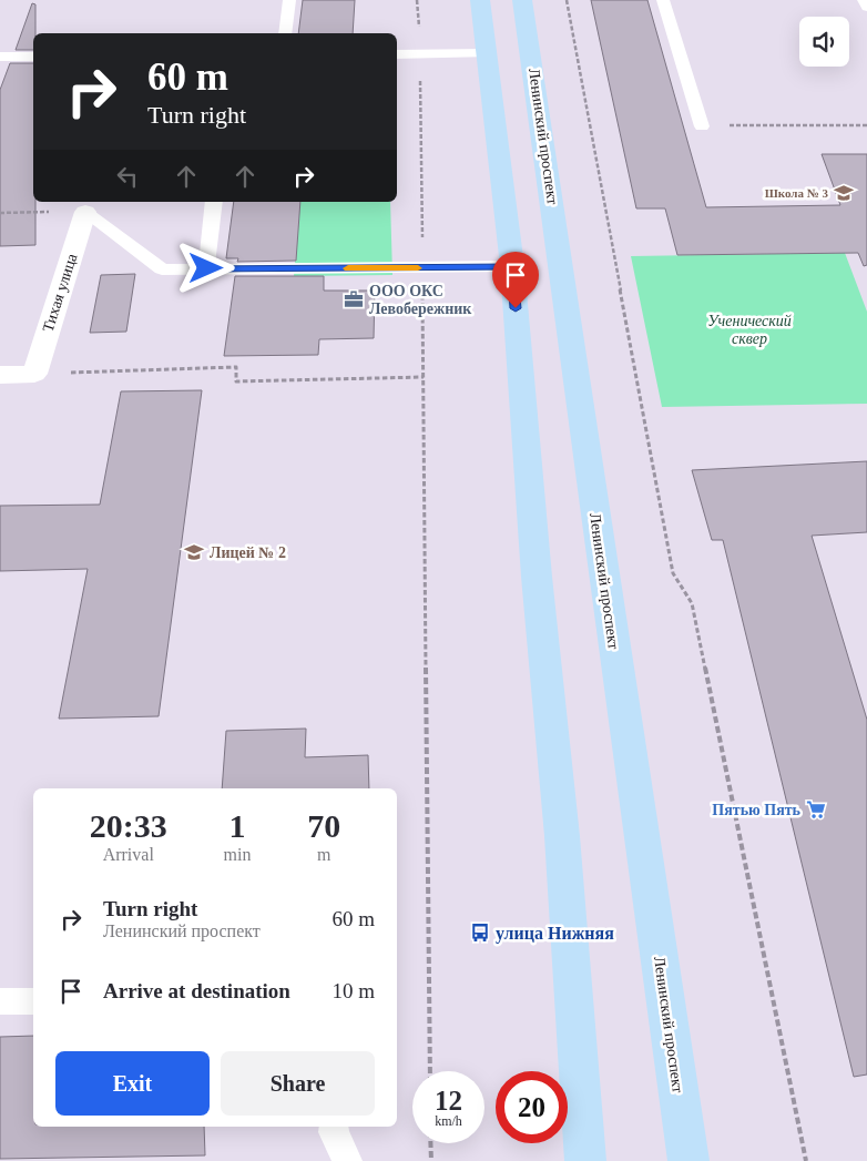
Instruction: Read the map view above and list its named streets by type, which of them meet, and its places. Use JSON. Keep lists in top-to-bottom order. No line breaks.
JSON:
{"streets":{"main road":["Ленинский проспект"],"street":["Тихая улица"]},"parks":["Ученический сквер"],"places":{"school or university":["Школа № 3","Лицей № 2"],"office":["ООО ОКС Левобережник"],"supermarket":["Пятью Пять"],"bus stop":["улица Нижняя"]},"page":{"turn":["60 m","Turn right"],"eta":["20:33","Arrival","1","min","70","m"],"list":[{"name":"Turn right","note":"Ленинский проспект","value":"60 m"},{"name":"Arrive at destination","value":"10 m"}],"buttons":["Exit","Share"],"speed":"12 km/h","limit":"20"}}
